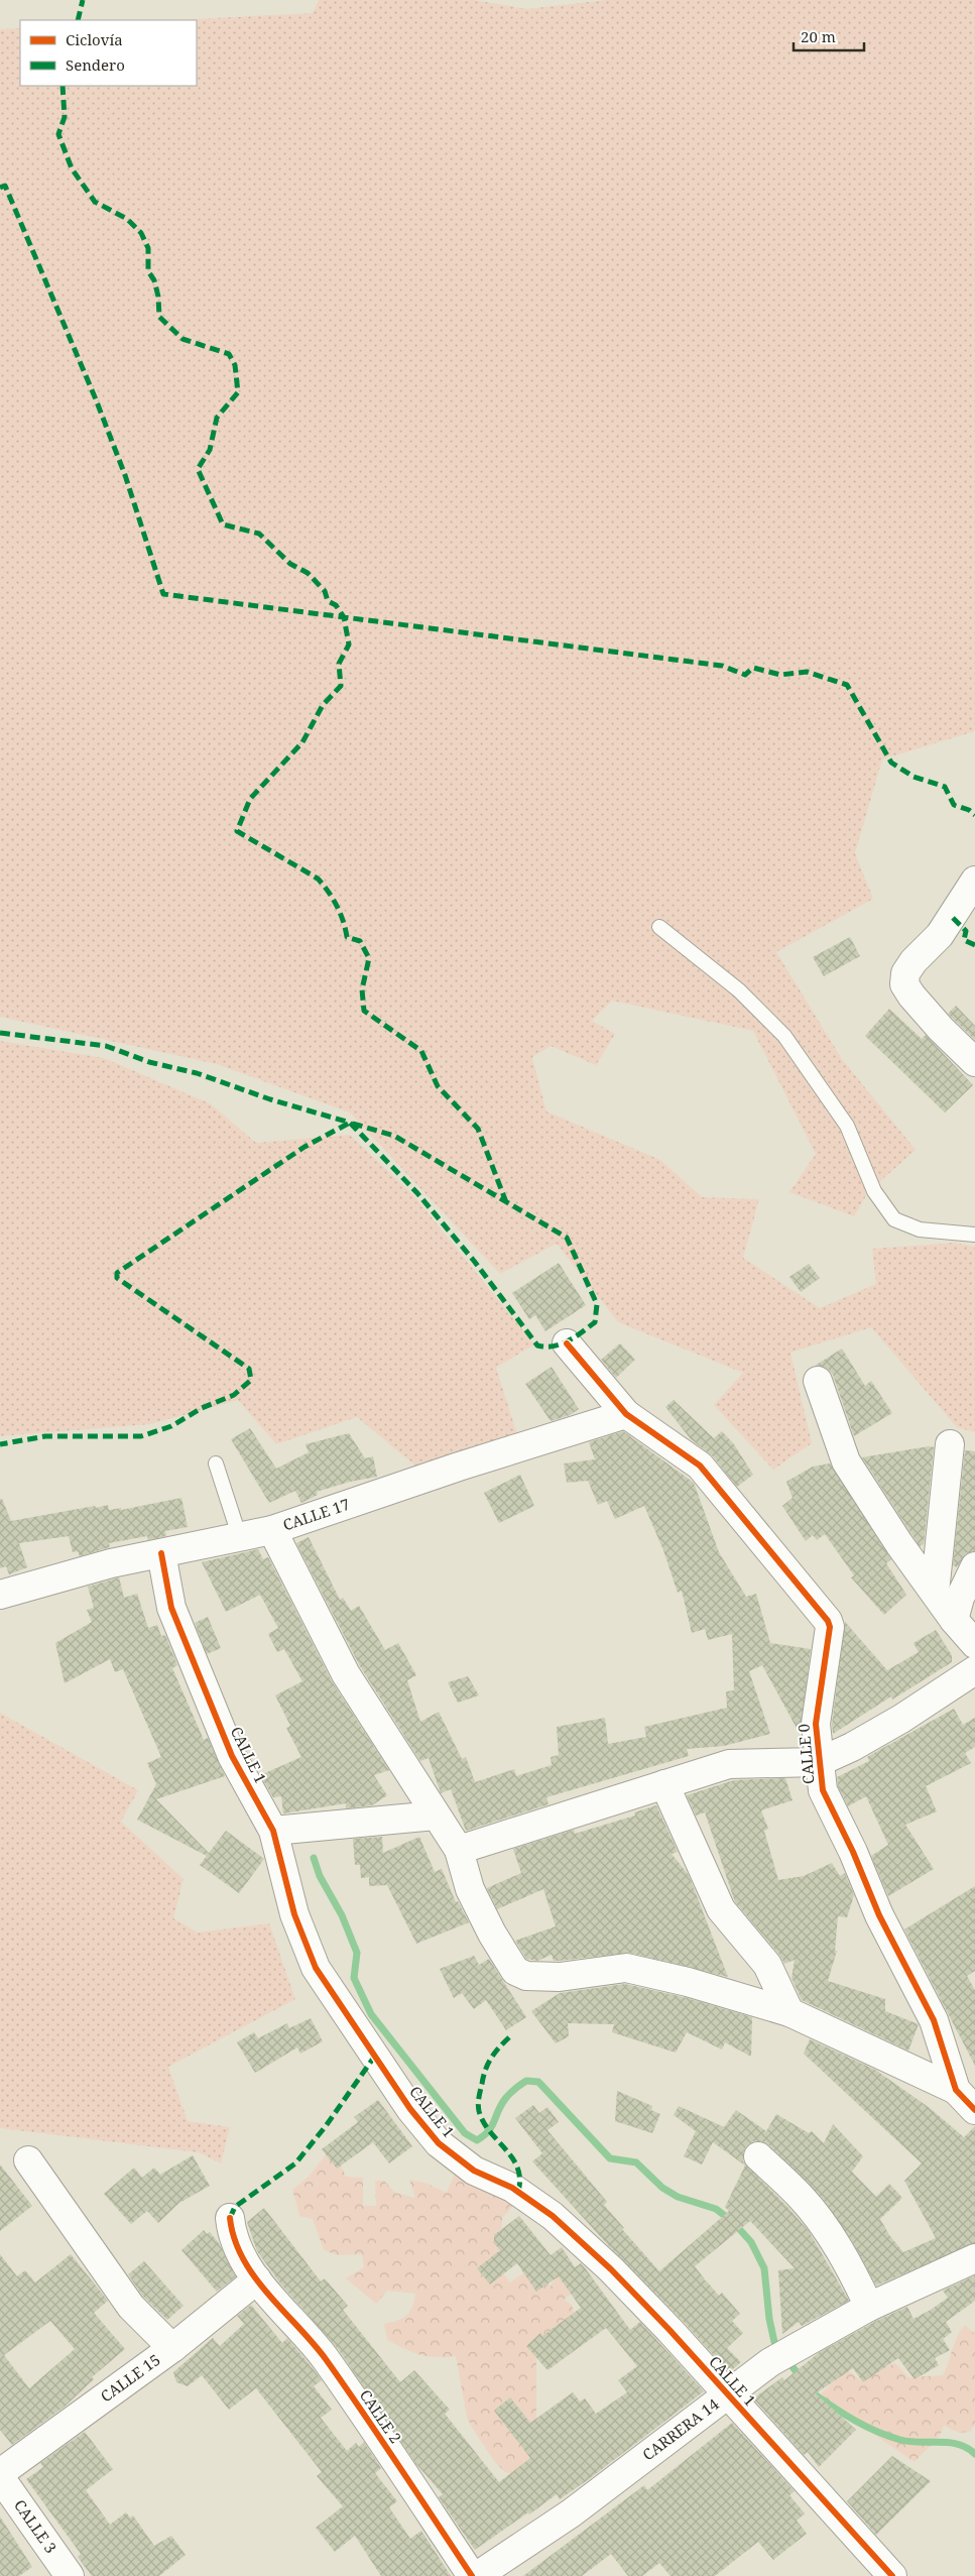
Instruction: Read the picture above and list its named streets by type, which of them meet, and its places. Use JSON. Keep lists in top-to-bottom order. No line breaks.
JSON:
{"streets":{"street":["CALLE 17","CALLE 0","CALLE 1","CALLE 15","CALLE 2","CARRERA 14","CALLE 3"]},"crossings":[["CALLE 17","CALLE 0"],["CALLE 17","CALLE 1"],["CALLE 1","CARRERA 14"],["CALLE 15","CALLE 2"]],"legend":["Ciclovía","Sendero"],"scale_bar":"20 m"}
